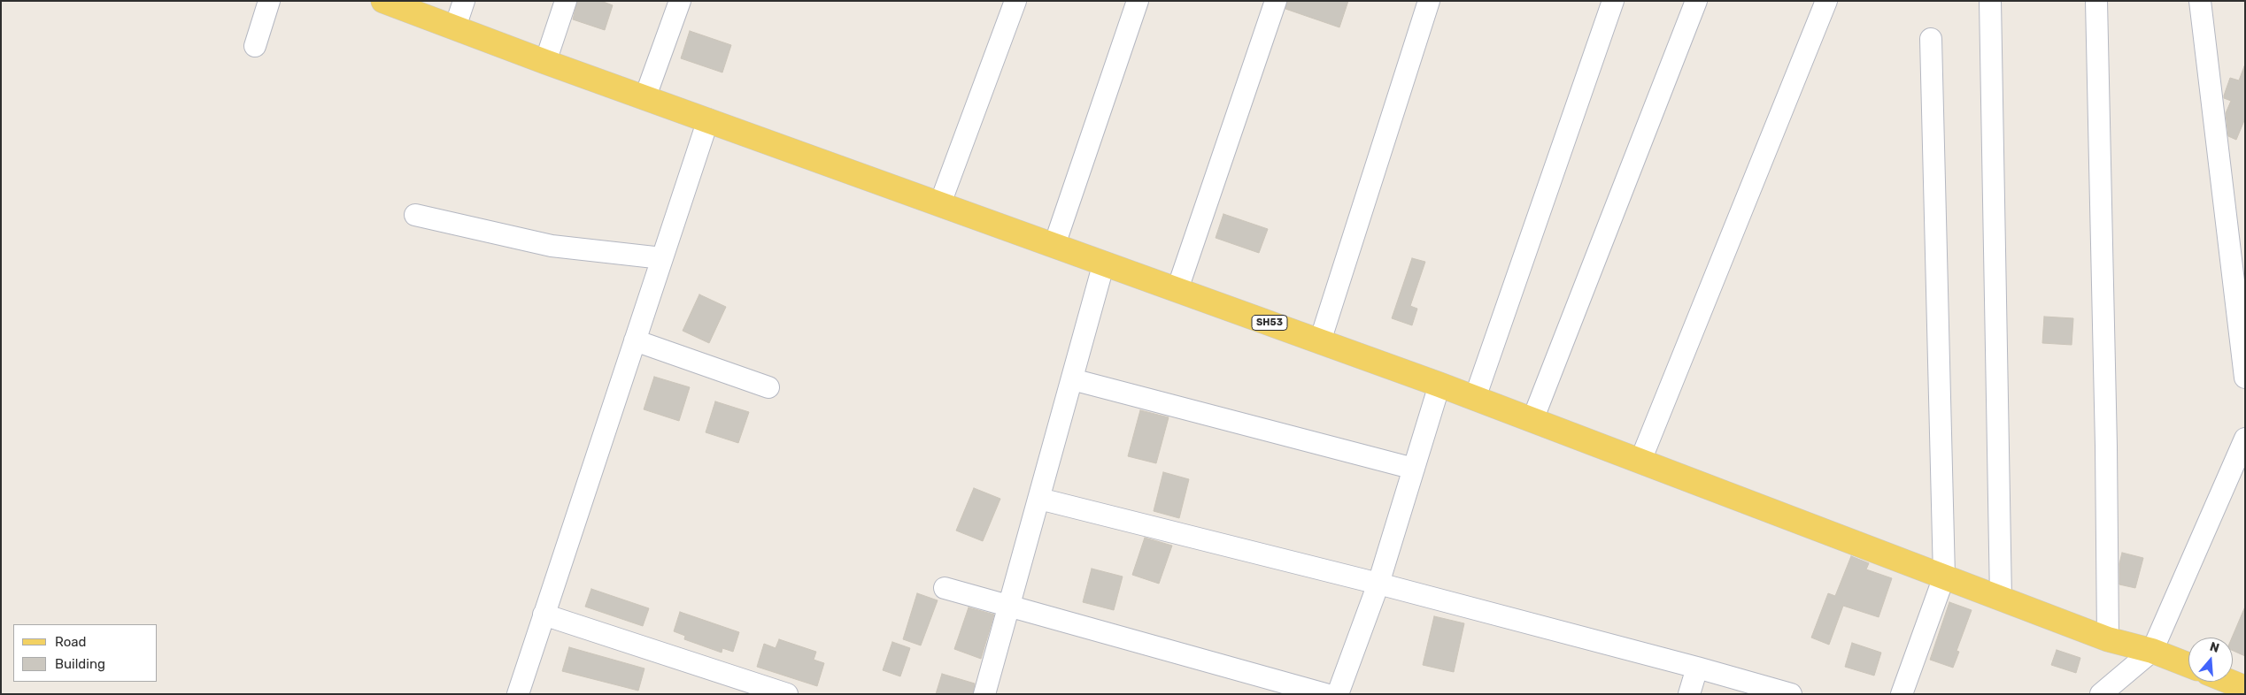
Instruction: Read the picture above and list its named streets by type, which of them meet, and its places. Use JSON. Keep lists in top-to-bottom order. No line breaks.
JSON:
{"streets":{"main road":["SH53"]},"legend":["Road","Building"],"north":"top"}
